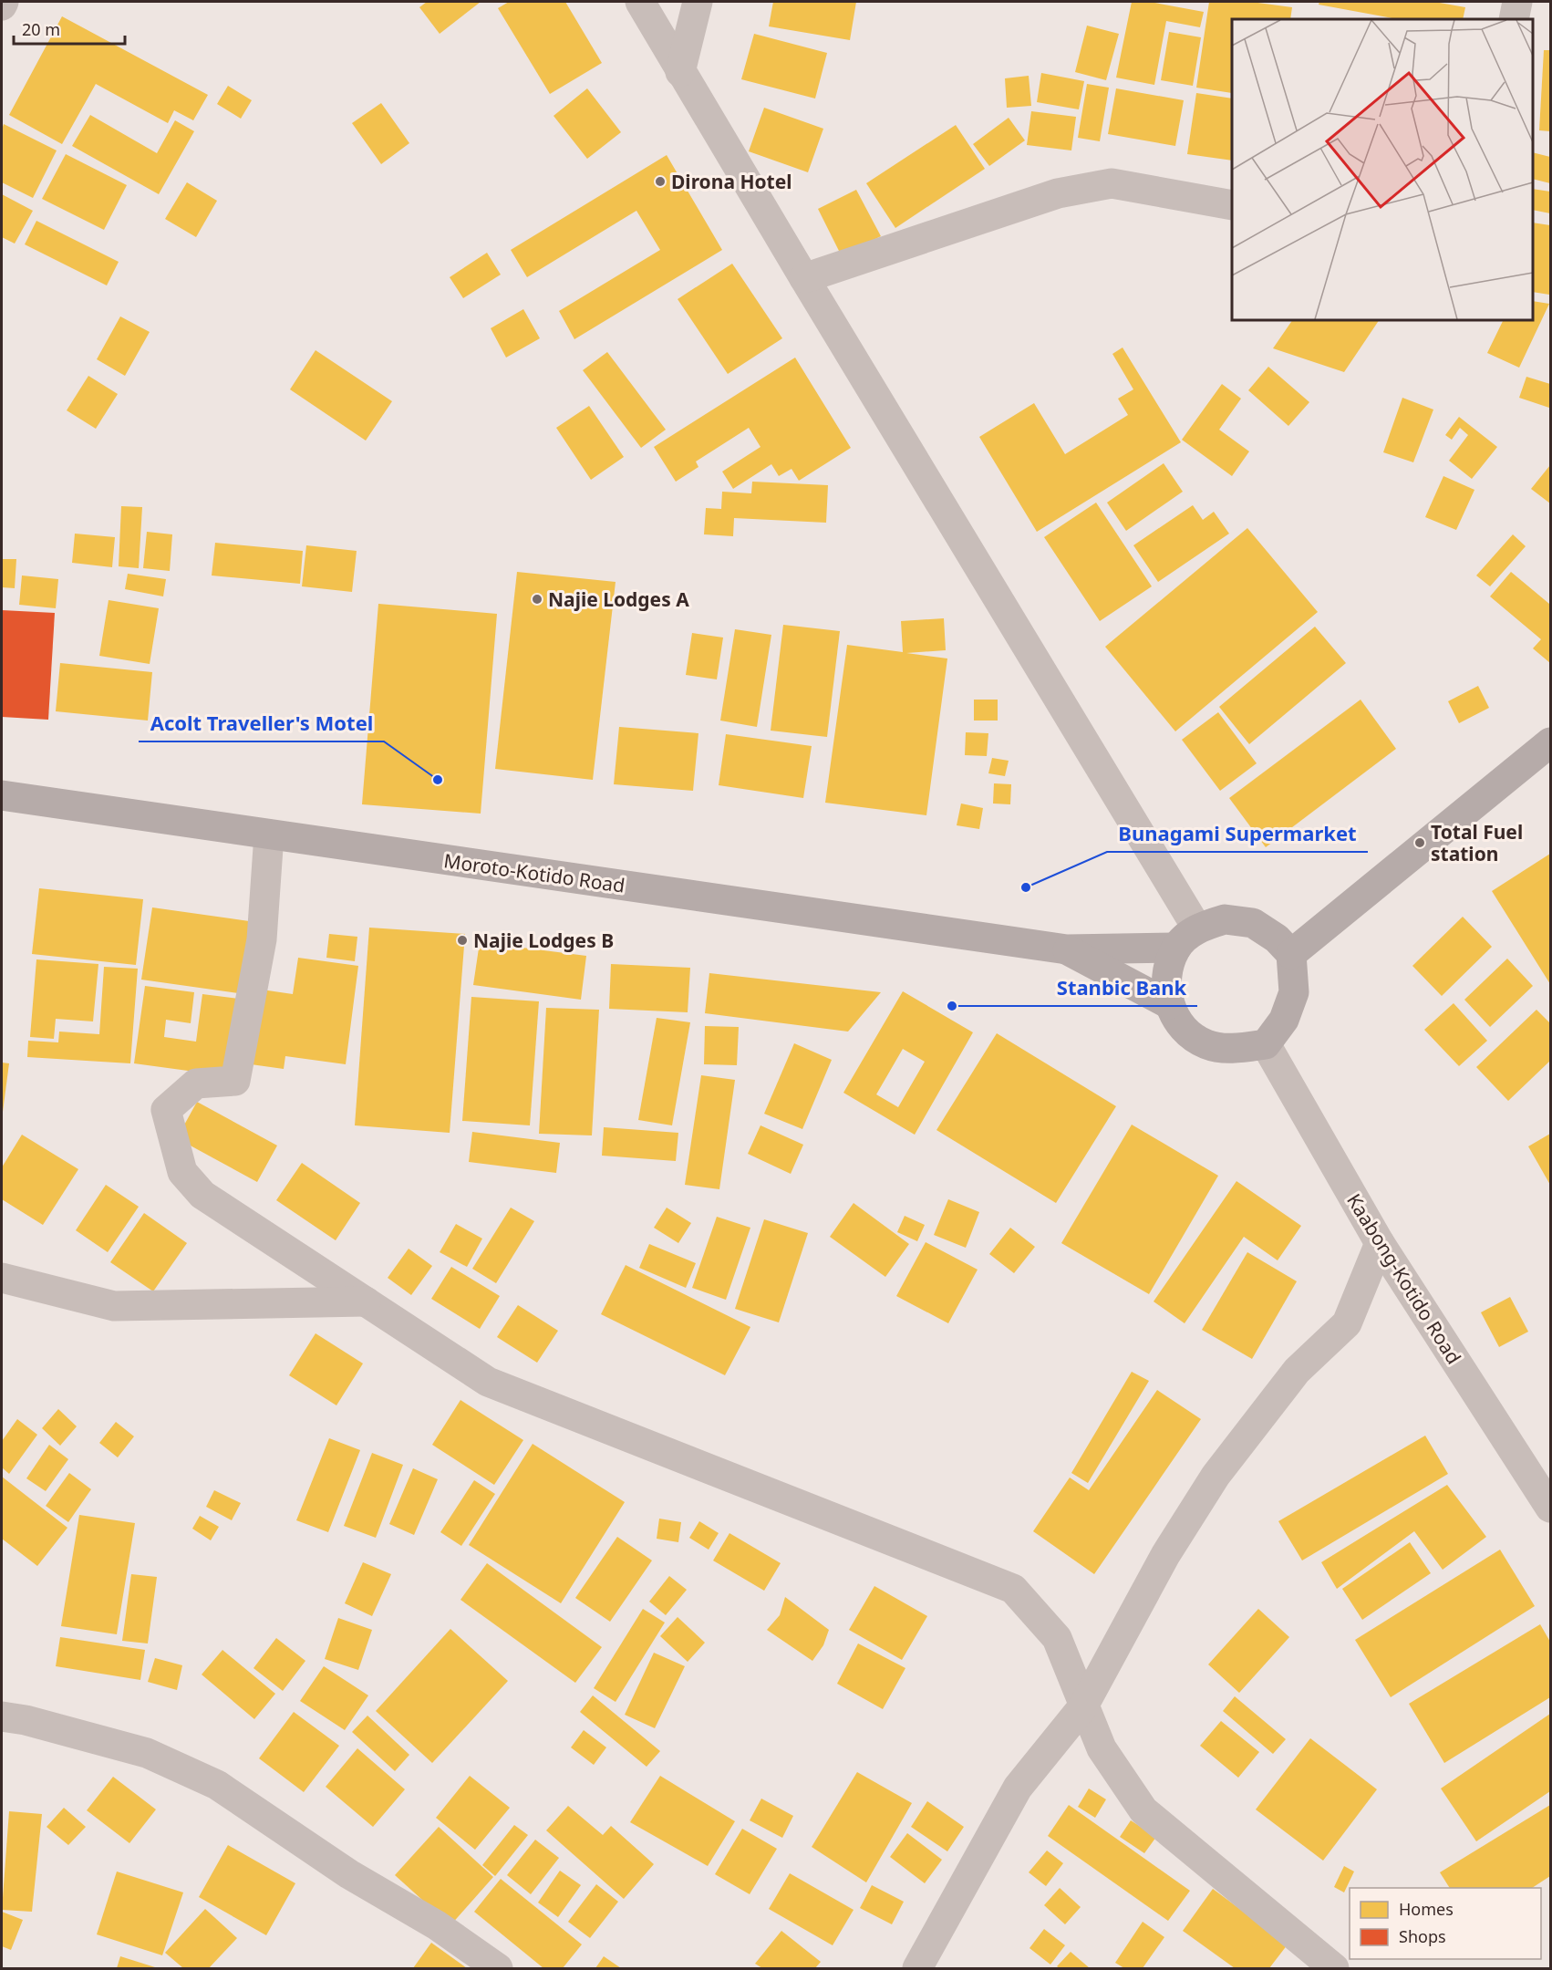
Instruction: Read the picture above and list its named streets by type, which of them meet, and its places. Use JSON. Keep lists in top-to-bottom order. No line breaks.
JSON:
{"streets":{"main road":["Moroto-Kotido Road"],"street":["Kaabong-Kotido Road"]},"crossings":[["Moroto-Kotido Road","Kaabong-Kotido Road"]],"places":["Dirona Hotel","Najie Lodges A","Acolt Traveller's Motel","Total Fuel station","Bunagami Supermarket","Najie Lodges B","Stanbic Bank"],"legend":["Homes","Shops"],"scale_bar":"20 m"}
